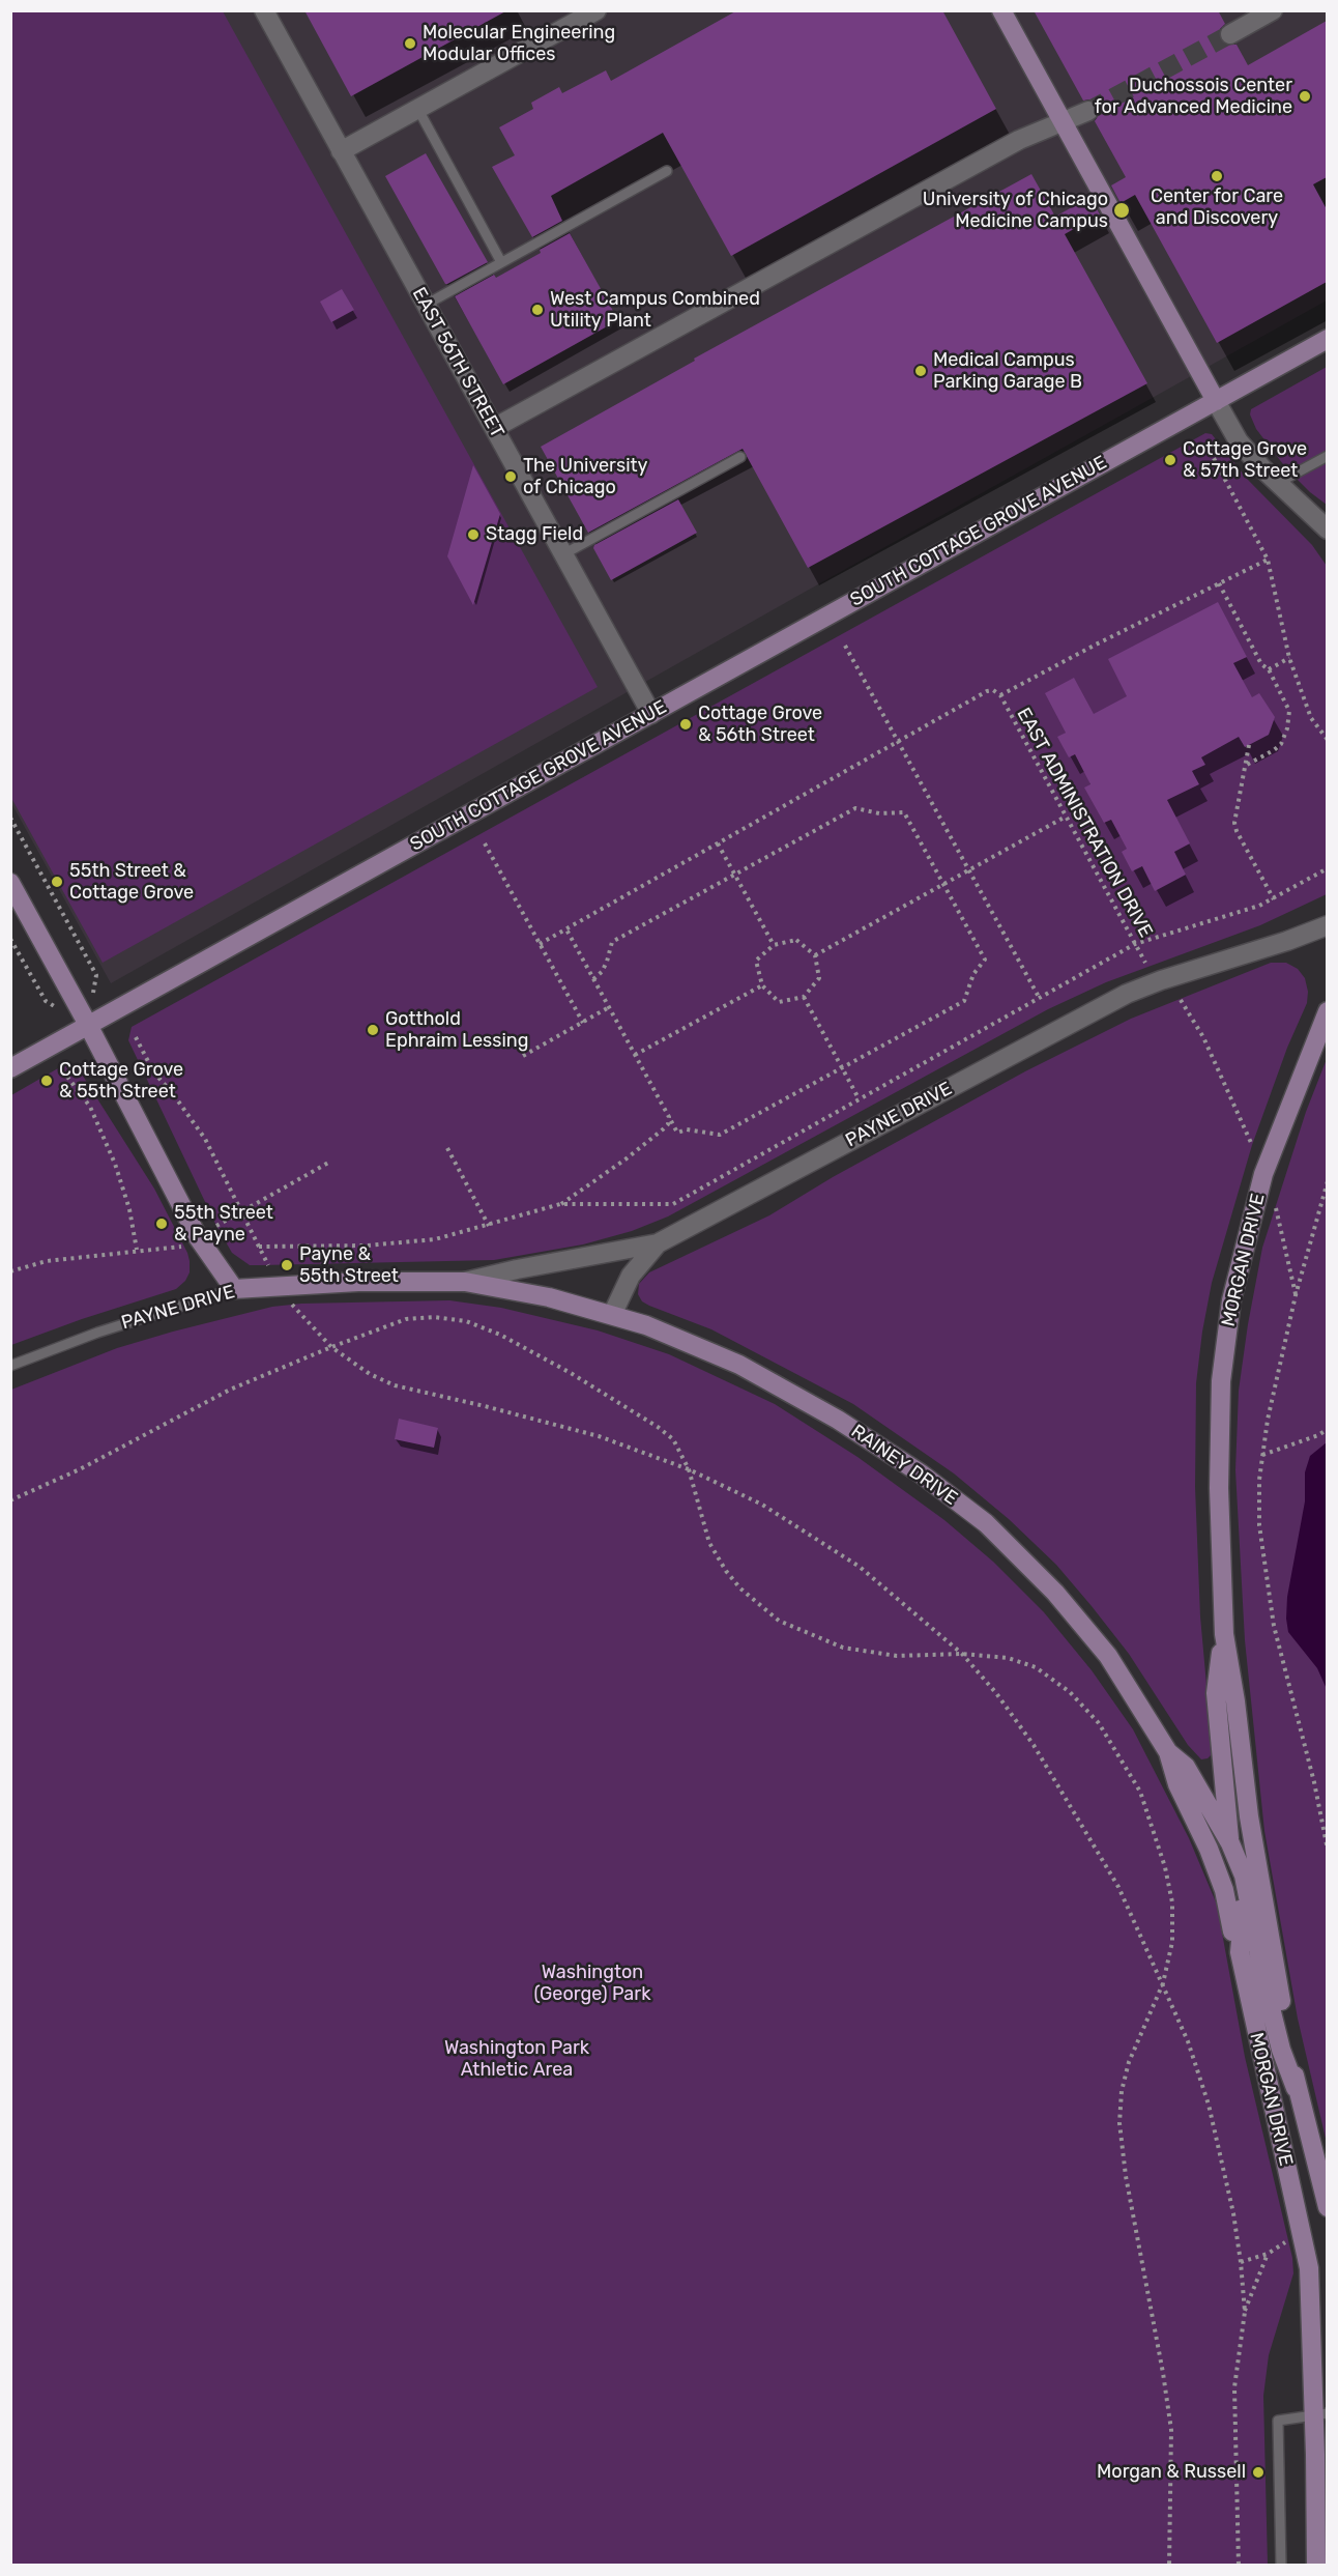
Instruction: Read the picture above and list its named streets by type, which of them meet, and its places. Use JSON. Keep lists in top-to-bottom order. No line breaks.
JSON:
{"streets":{"street":["EAST 56TH STREET","SOUTH COTTAGE GROVE AVENUE","PAYNE DRIVE","MORGAN DRIVE","RAINEY DRIVE"],"path":["EAST ADMINISTRATION DRIVE"]},"crossings":[["EAST 56TH STREET","SOUTH COTTAGE GROVE AVENUE"],["PAYNE DRIVE","RAINEY DRIVE"],["MORGAN DRIVE","RAINEY DRIVE"]],"parks":["Washington (George) Park","Washington Park Athletic Area"],"places":["Molecular Engineering Modular Offices","Duchossois Center for Advanced Medicine","Center for Care and Discovery","University of Chicago Medicine Campus","West Campus Combined Utility Plant","Medical Campus Parking Garage B","Cottage Grove & 57th Street","The University of Chicago","Stagg Field","Cottage Grove & 56th Street","55th Street & Cottage Grove","Gotthold Ephraim Lessing","Cottage Grove & 55th Street","55th Street & Payne","Payne & 55th Street","Morgan & Russell"]}
